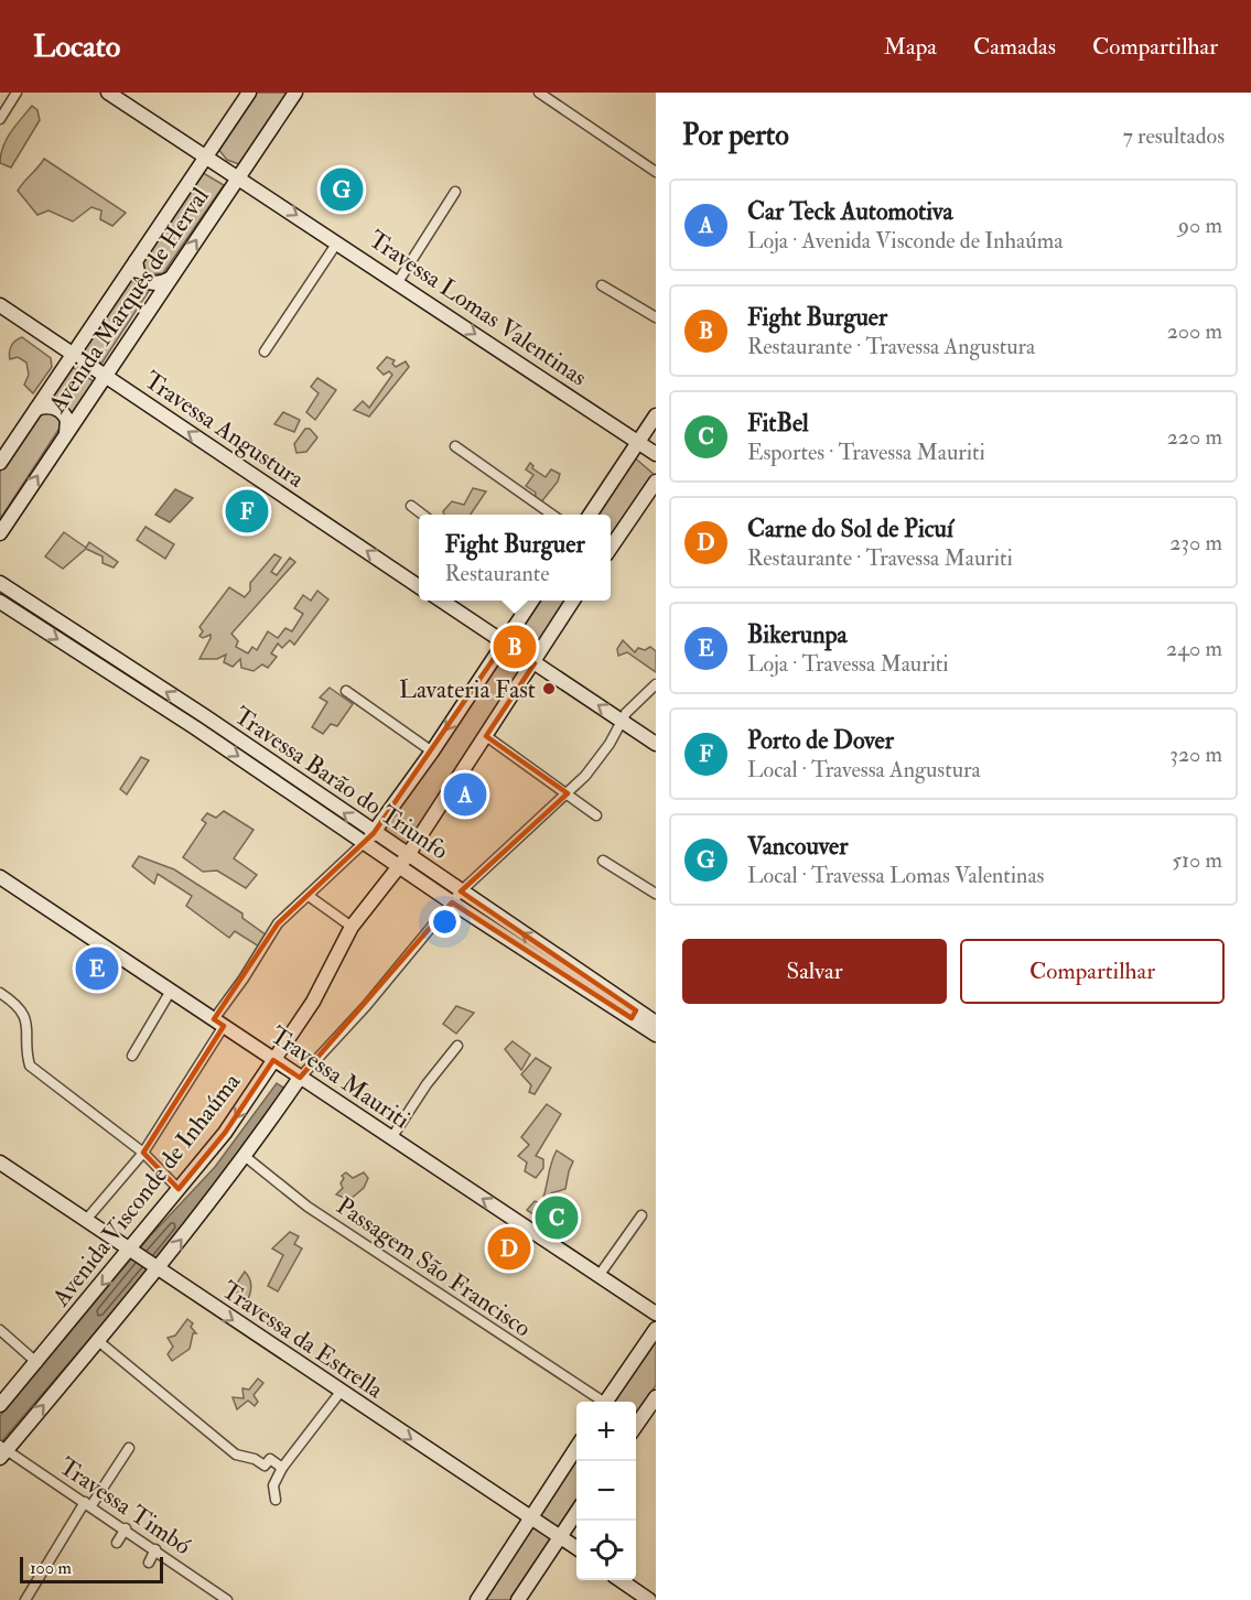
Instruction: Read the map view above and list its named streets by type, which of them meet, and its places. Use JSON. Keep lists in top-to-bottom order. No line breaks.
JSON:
{"streets":{"street":["Avenida Marquês de Herval","Travessa Lomas Valentinas","Travessa Angustura","Travessa Barão do Triunfo","Travessa Mauriti","Avenida Visconde de Inhaúma","Passagem São Francisco","Travessa da Estrella","Travessa Timbó"]},"crossings":[["Avenida Marquês de Herval","Travessa Lomas Valentinas"],["Avenida Marquês de Herval","Travessa Angustura"],["Travessa Barão do Triunfo","Avenida Visconde de Inhaúma"],["Travessa Mauriti","Avenida Visconde de Inhaúma"],["Avenida Visconde de Inhaúma","Passagem São Francisco"],["Avenida Visconde de Inhaúma","Travessa da Estrella"],["Avenida Visconde de Inhaúma","Travessa Timbó"]],"one_way":["Travessa Angustura"],"places":["Lavateria Fast"],"scale_bar":"100 m","page":{"header":"Locato","nav":["Mapa","Camadas","Compartilhar"],"heading":["Por perto","7 resultados"],"pins":["G","F","B","A","E","C","D"],"list":[{"mark":"A","name":"Car Teck Automotiva","note":"Loja · Avenida Visconde de Inhaúma","value":"90 m"},{"mark":"B","name":"Fight Burguer","note":"Restaurante · Travessa Angustura","value":"200 m"},{"mark":"C","name":"FitBel","note":"Esportes · Travessa Mauriti","value":"220 m"},{"mark":"D","name":"Carne do Sol de Picuí","note":"Restaurante · Travessa Mauriti","value":"230 m"},{"mark":"E","name":"Bikerunpa","note":"Loja · Travessa Mauriti","value":"240 m"},{"mark":"F","name":"Porto de Dover","note":"Local · Travessa Angustura","value":"320 m"},{"mark":"G","name":"Vancouver","note":"Local · Travessa Lomas Valentinas","value":"510 m"}],"popup":["Fight Burguer","Restaurante"],"buttons":["Salvar","Compartilhar"],"map_buttons":["+","−"],"scale":"100 m"}}
